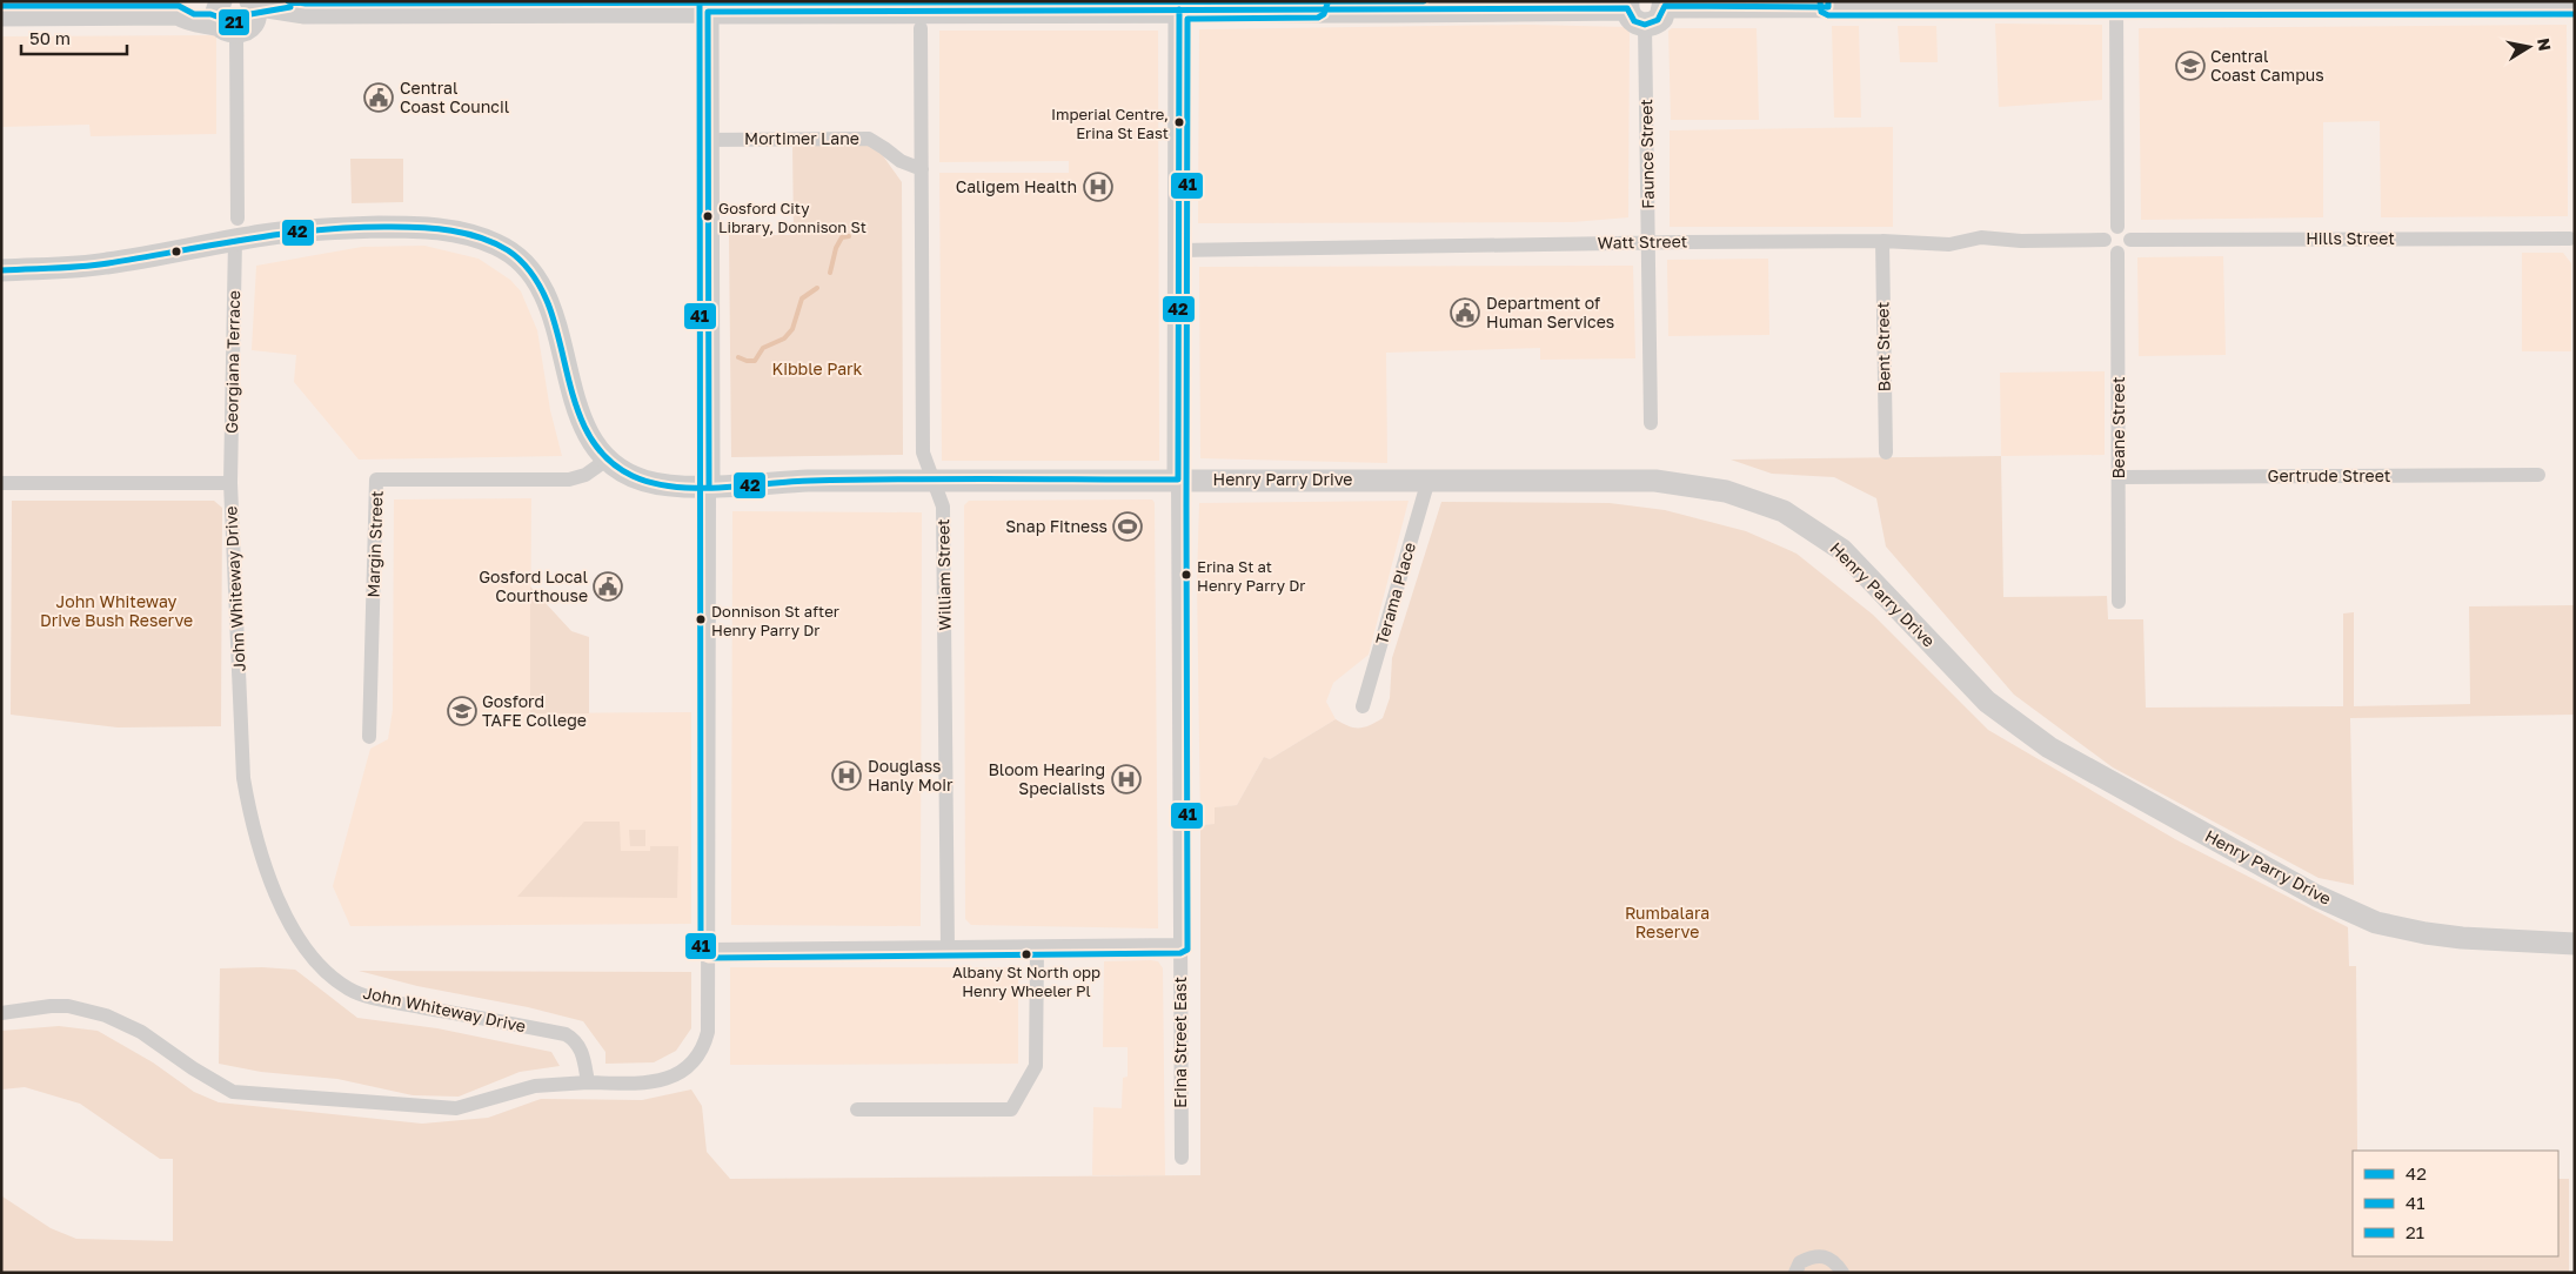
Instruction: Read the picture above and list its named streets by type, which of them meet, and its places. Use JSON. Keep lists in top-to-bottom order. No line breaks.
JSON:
{"streets":{"main road":["Henry Parry Drive","Erina Street East"],"street":["Mortimer Lane","Faunce Street","Hills Street","Watt Street","Bent Street","Georgiana Terrace","Beane Street","Gertrude Street","Margin Street","William Street","John Whiteway Drive","Terama Place"]},"crossings":[["Mortimer Lane","William Street"],["Faunce Street","Watt Street"],["Hills Street","Watt Street"],["Hills Street","Beane Street"],["Watt Street","Bent Street"],["Watt Street","Beane Street"],["Watt Street","Erina Street East"],["Georgiana Terrace","Henry Parry Drive"],["Georgiana Terrace","John Whiteway Drive"],["Beane Street","Gertrude Street"],["Henry Parry Drive","Margin Street"],["Henry Parry Drive","William Street"],["Henry Parry Drive","Terama Place"],["Henry Parry Drive","Erina Street East"]],"parks":["Kibble Park","John Whiteway Drive Bush Reserve","Rumbalara Reserve"],"places":{"school or university":["Central Coast Campus","Gosford TAFE College"],"public building":["Central Coast Council","Department of Human Services","Gosford Local Courthouse"],"other":["Imperial Centre, Erina St East","Gosford City Library, Donnison St","Erina St at Henry Parry Dr","Donnison St after Henry Parry Dr","Albany St North opp Henry Wheeler Pl"],"hospital":["Caligem Health","Douglass Hanly Moir","Bloom Hearing Specialists"],"sports":["Snap Fitness"]},"lines":["transit line 42","transit line 41","transit line 21"],"legend":["42","41","21"],"scale_bar":"50 m","north":"right"}
